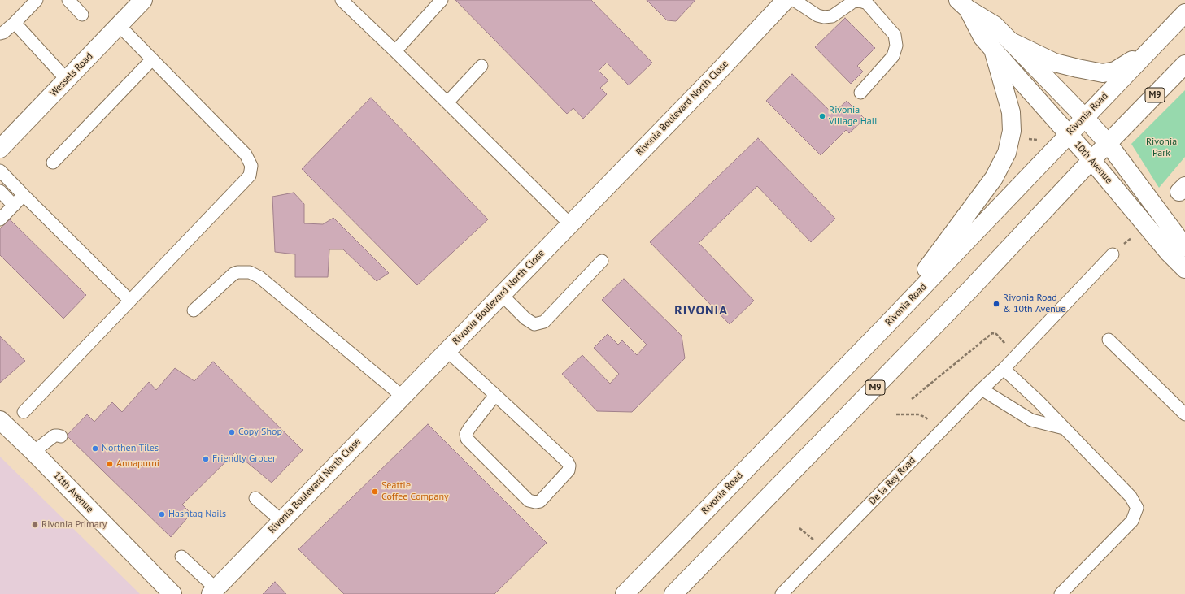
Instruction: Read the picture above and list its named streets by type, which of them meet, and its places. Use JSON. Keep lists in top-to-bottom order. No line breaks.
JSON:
{"streets":{"main road":["Wessels Road","M9","Rivonia Boulevard North Close","Rivonia Road","10th Avenue","11th Avenue"],"lane":["De la Rey Road"]},"crossings":[["M9","10th Avenue"],["Rivonia Road","10th Avenue"]],"districts":["RIVONIA"],"parks":["Rivonia Park"],"places":["Rivonia Village Hall","Rivonia Road & 10th Avenue","Copy Shop","Northen Tiles","Friendly Grocer","Annapurni","Seattle Coffee Company","Hashtag Nails","Rivonia Primary"]}
